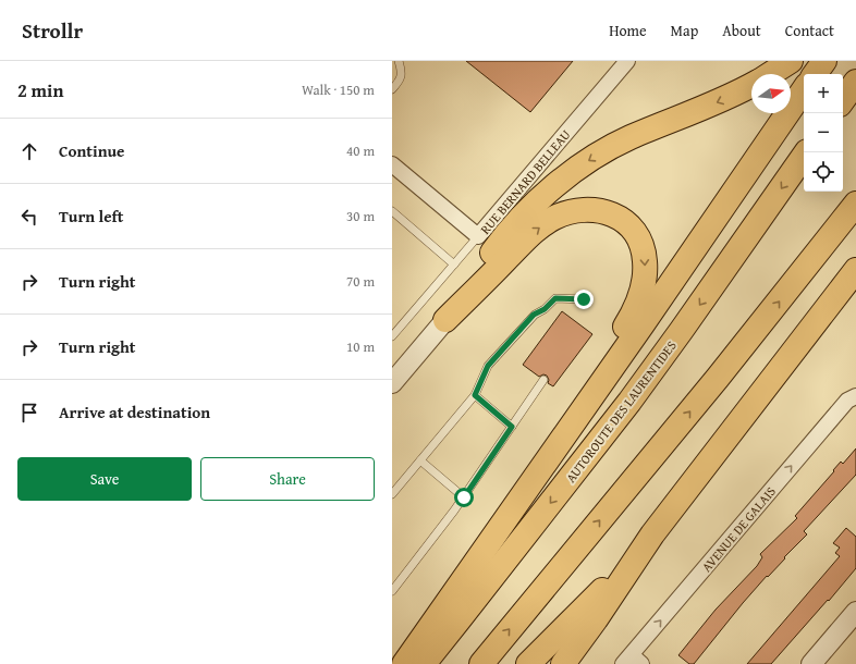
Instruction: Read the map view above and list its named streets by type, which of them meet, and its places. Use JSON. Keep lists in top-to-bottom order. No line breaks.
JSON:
{"streets":{"highway":["AUTOROUTE DES LAURENTIDES"],"street":["RUE BERNARD BELLEAU","AVENUE DE GALAIS"]},"one_way":["AVENUE DE GALAIS"],"north":"right","page":{"header":"Strollr","nav":["Home","Map","About","Contact"],"heading":["2 min","Walk · 150 m"],"map_buttons":["+","−"],"list":[["Continue","40 m"],["Turn left","30 m"],["Turn right","70 m"],["Turn right","10 m"],"Arrive at destination"],"buttons":["Save","Share"]}}
